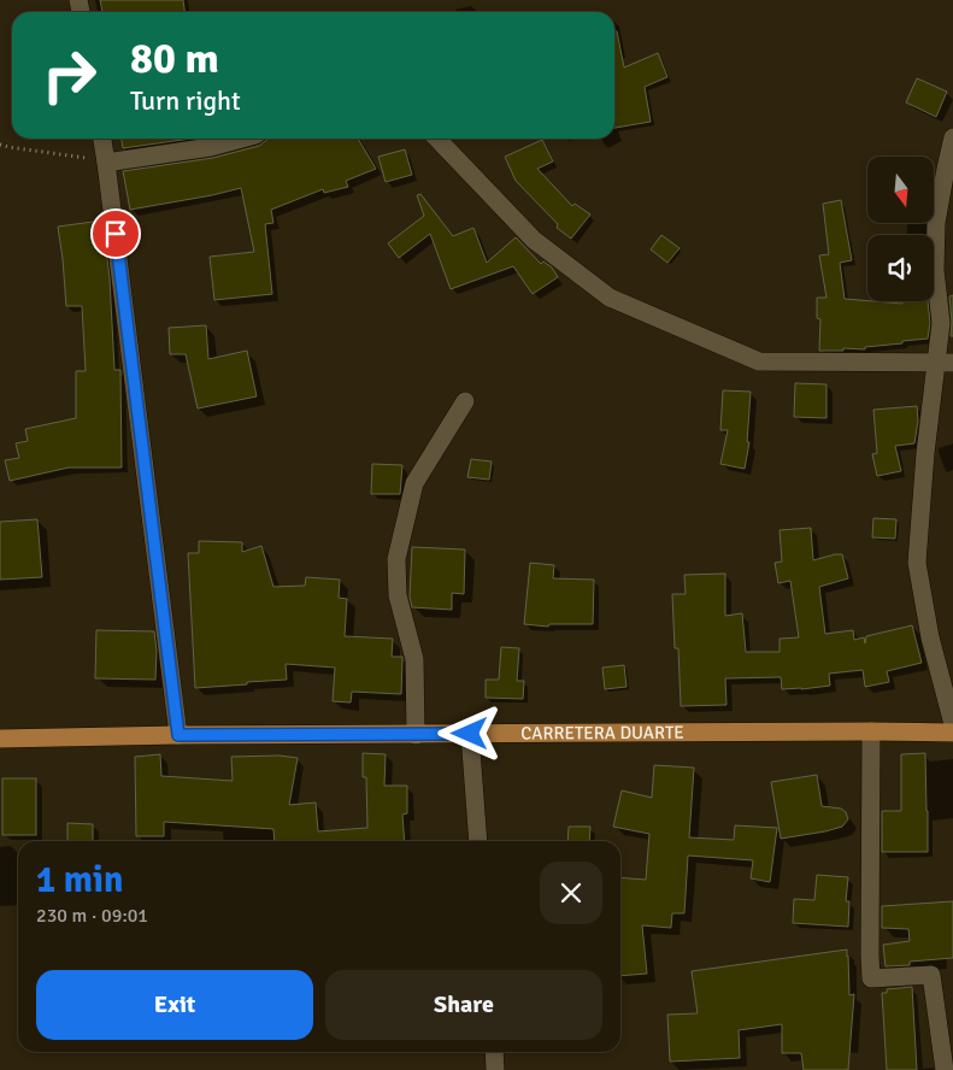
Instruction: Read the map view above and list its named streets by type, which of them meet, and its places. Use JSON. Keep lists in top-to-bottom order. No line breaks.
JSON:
{"streets":{"main road":["CARRETERA DUARTE"]},"north":"bottom","page":{"turn":["80 m","Turn right"],"heading":["1 min","230 m · 09:01"],"buttons":["Exit","Share"]}}
